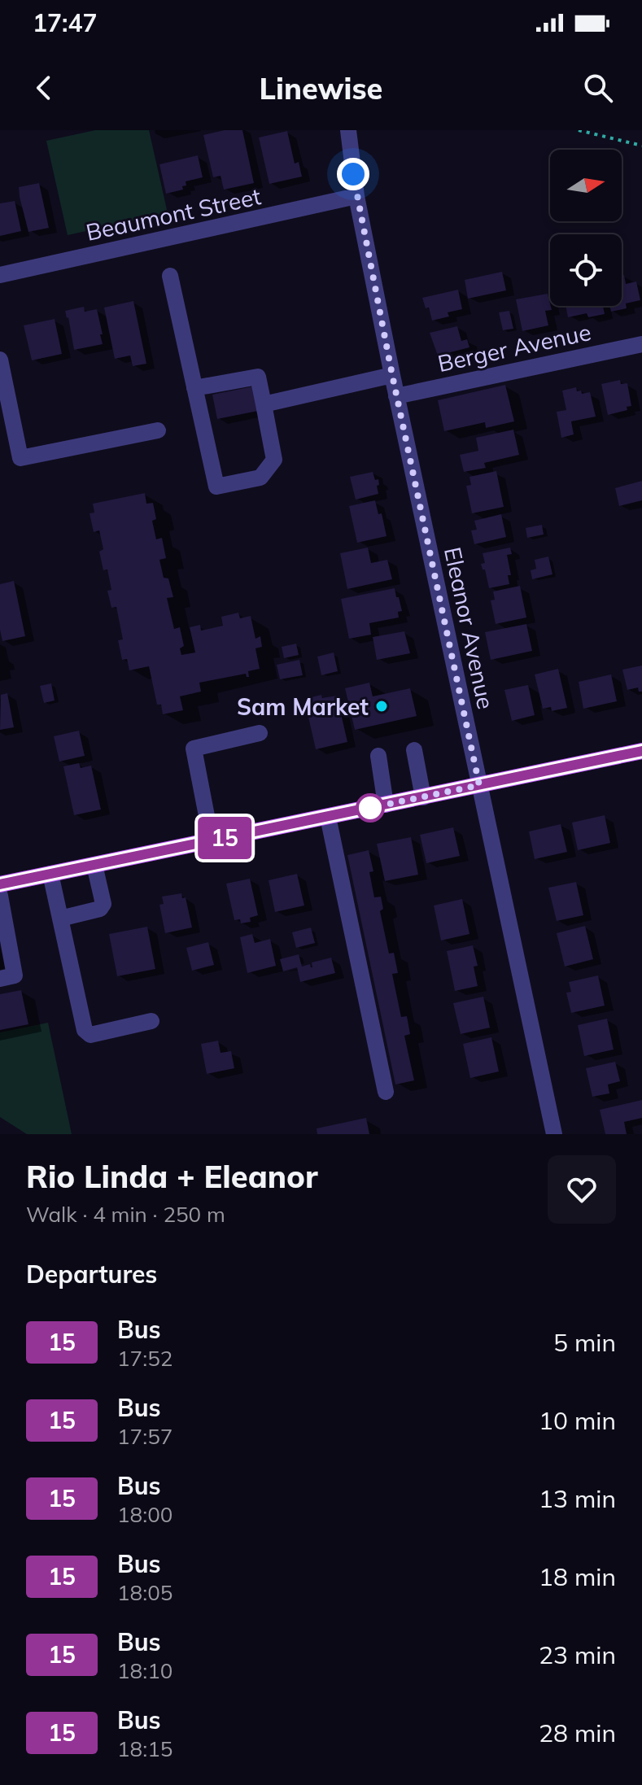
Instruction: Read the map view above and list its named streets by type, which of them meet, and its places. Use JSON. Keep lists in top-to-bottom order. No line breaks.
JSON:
{"streets":{"street":["Beaumont Street","Berger Avenue","Eleanor Avenue"]},"crossings":[["Beaumont Street","Eleanor Avenue"],["Berger Avenue","Eleanor Avenue"]],"places":["Sam Market"],"lines":["bus line 15"],"north":"right","page":{"status":"17:47","header":"Linewise","on_map":"15","heading":[["Rio Linda + Eleanor","Walk · 4 min · 250 m"],"Departures"],"list":[{"mark":"15","name":"Bus","note":"17:52","value":"5 min"},{"mark":"15","name":"Bus","note":"17:57","value":"10 min"},{"mark":"15","name":"Bus","note":"18:00","value":"13 min"},{"mark":"15","name":"Bus","note":"18:05","value":"18 min"},{"mark":"15","name":"Bus","note":"18:10","value":"23 min"},{"mark":"15","name":"Bus","note":"18:15","value":"28 min"}]}}
